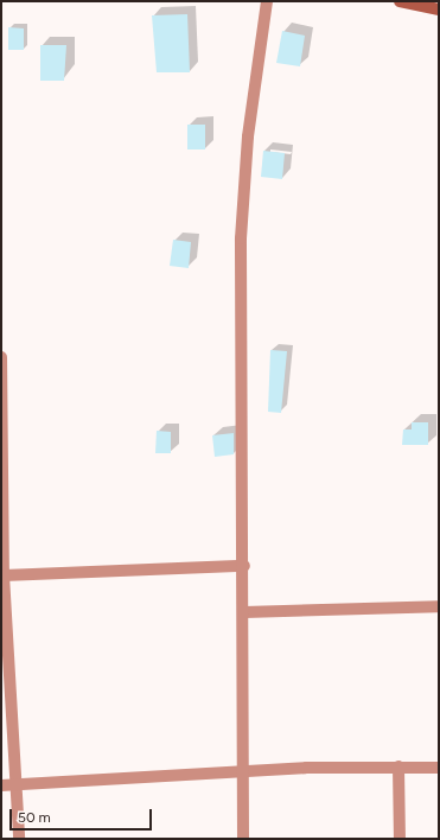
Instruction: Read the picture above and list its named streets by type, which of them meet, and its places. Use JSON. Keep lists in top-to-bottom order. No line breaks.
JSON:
{"scale_bar":"50 m"}
